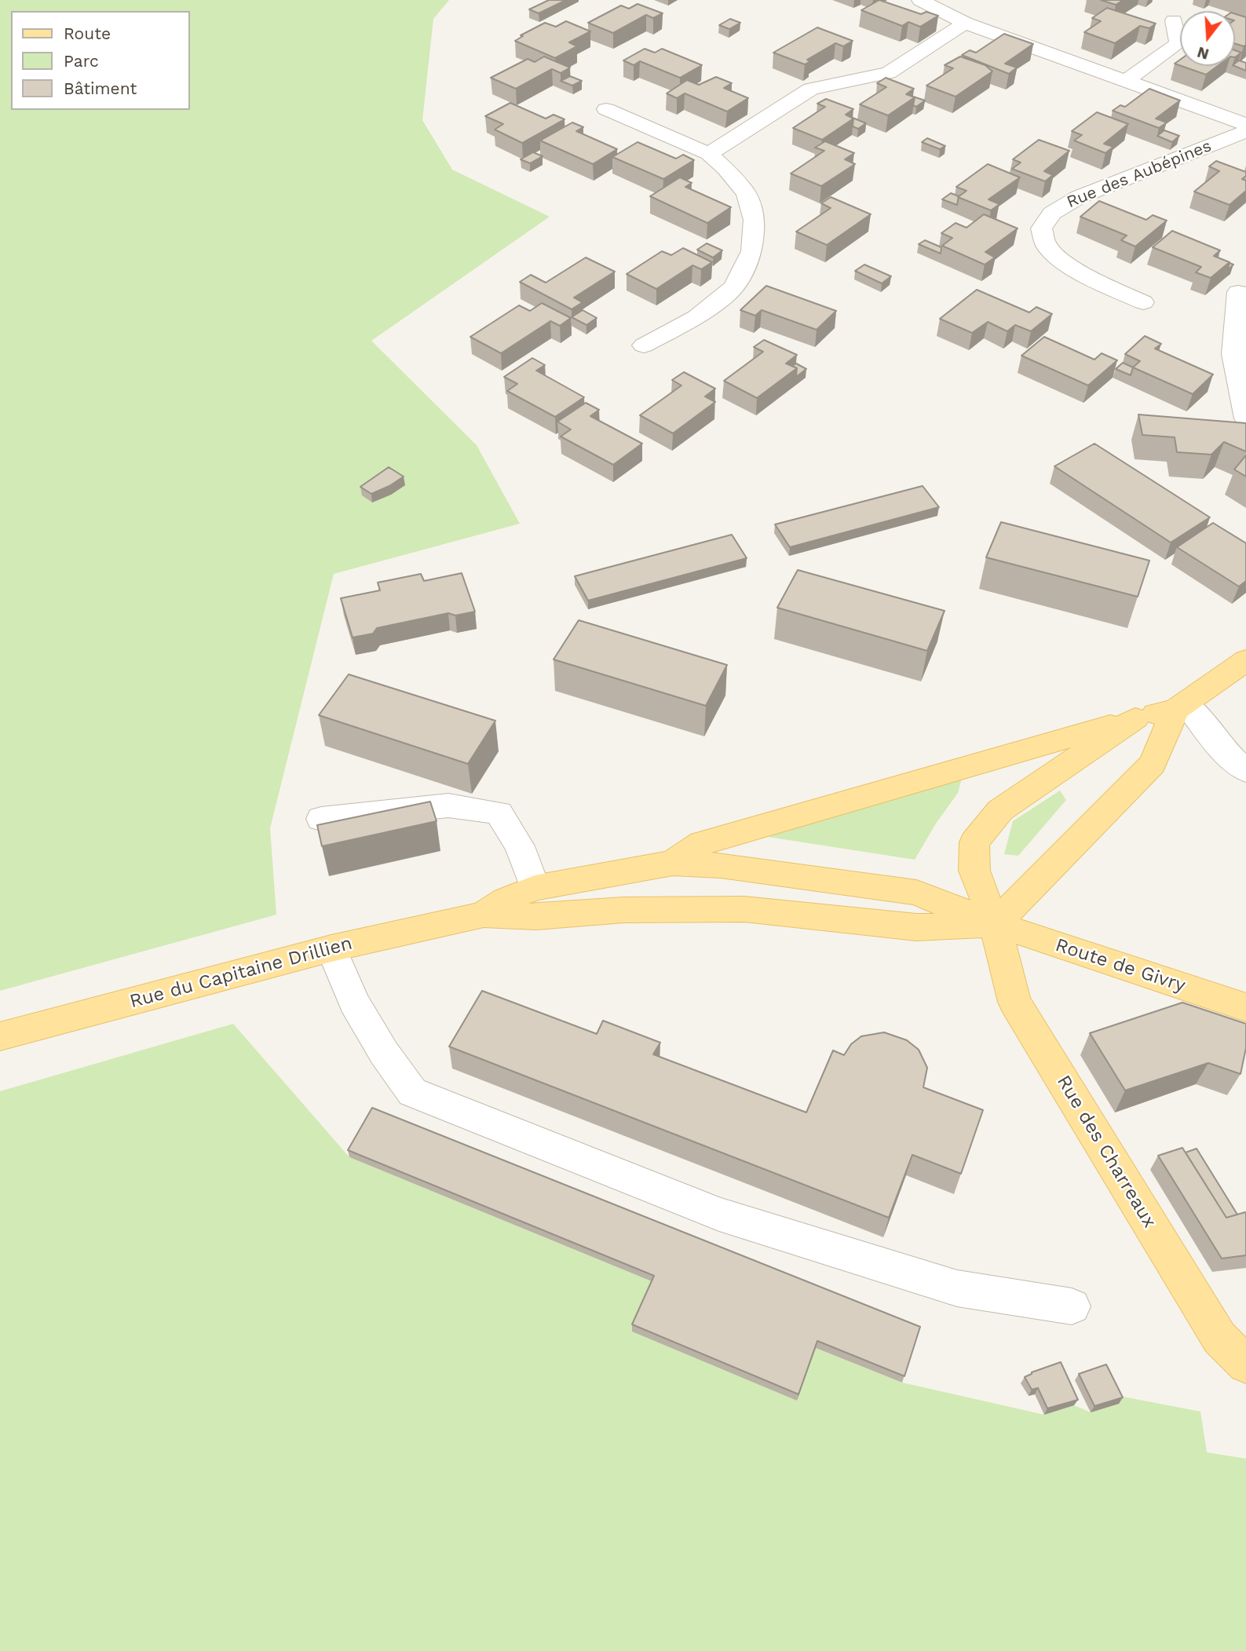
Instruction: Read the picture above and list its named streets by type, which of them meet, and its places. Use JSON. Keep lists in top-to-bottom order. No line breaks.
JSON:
{"streets":{"main road":["Route de Givry","Rue du Capitaine Drillien","Rue des Charreaux"],"street":["Rue des Aubépines"]},"crossings":[["Route de Givry","Rue des Charreaux"]],"legend":["Route","Parc","Bâtiment"],"north":"bottom"}
